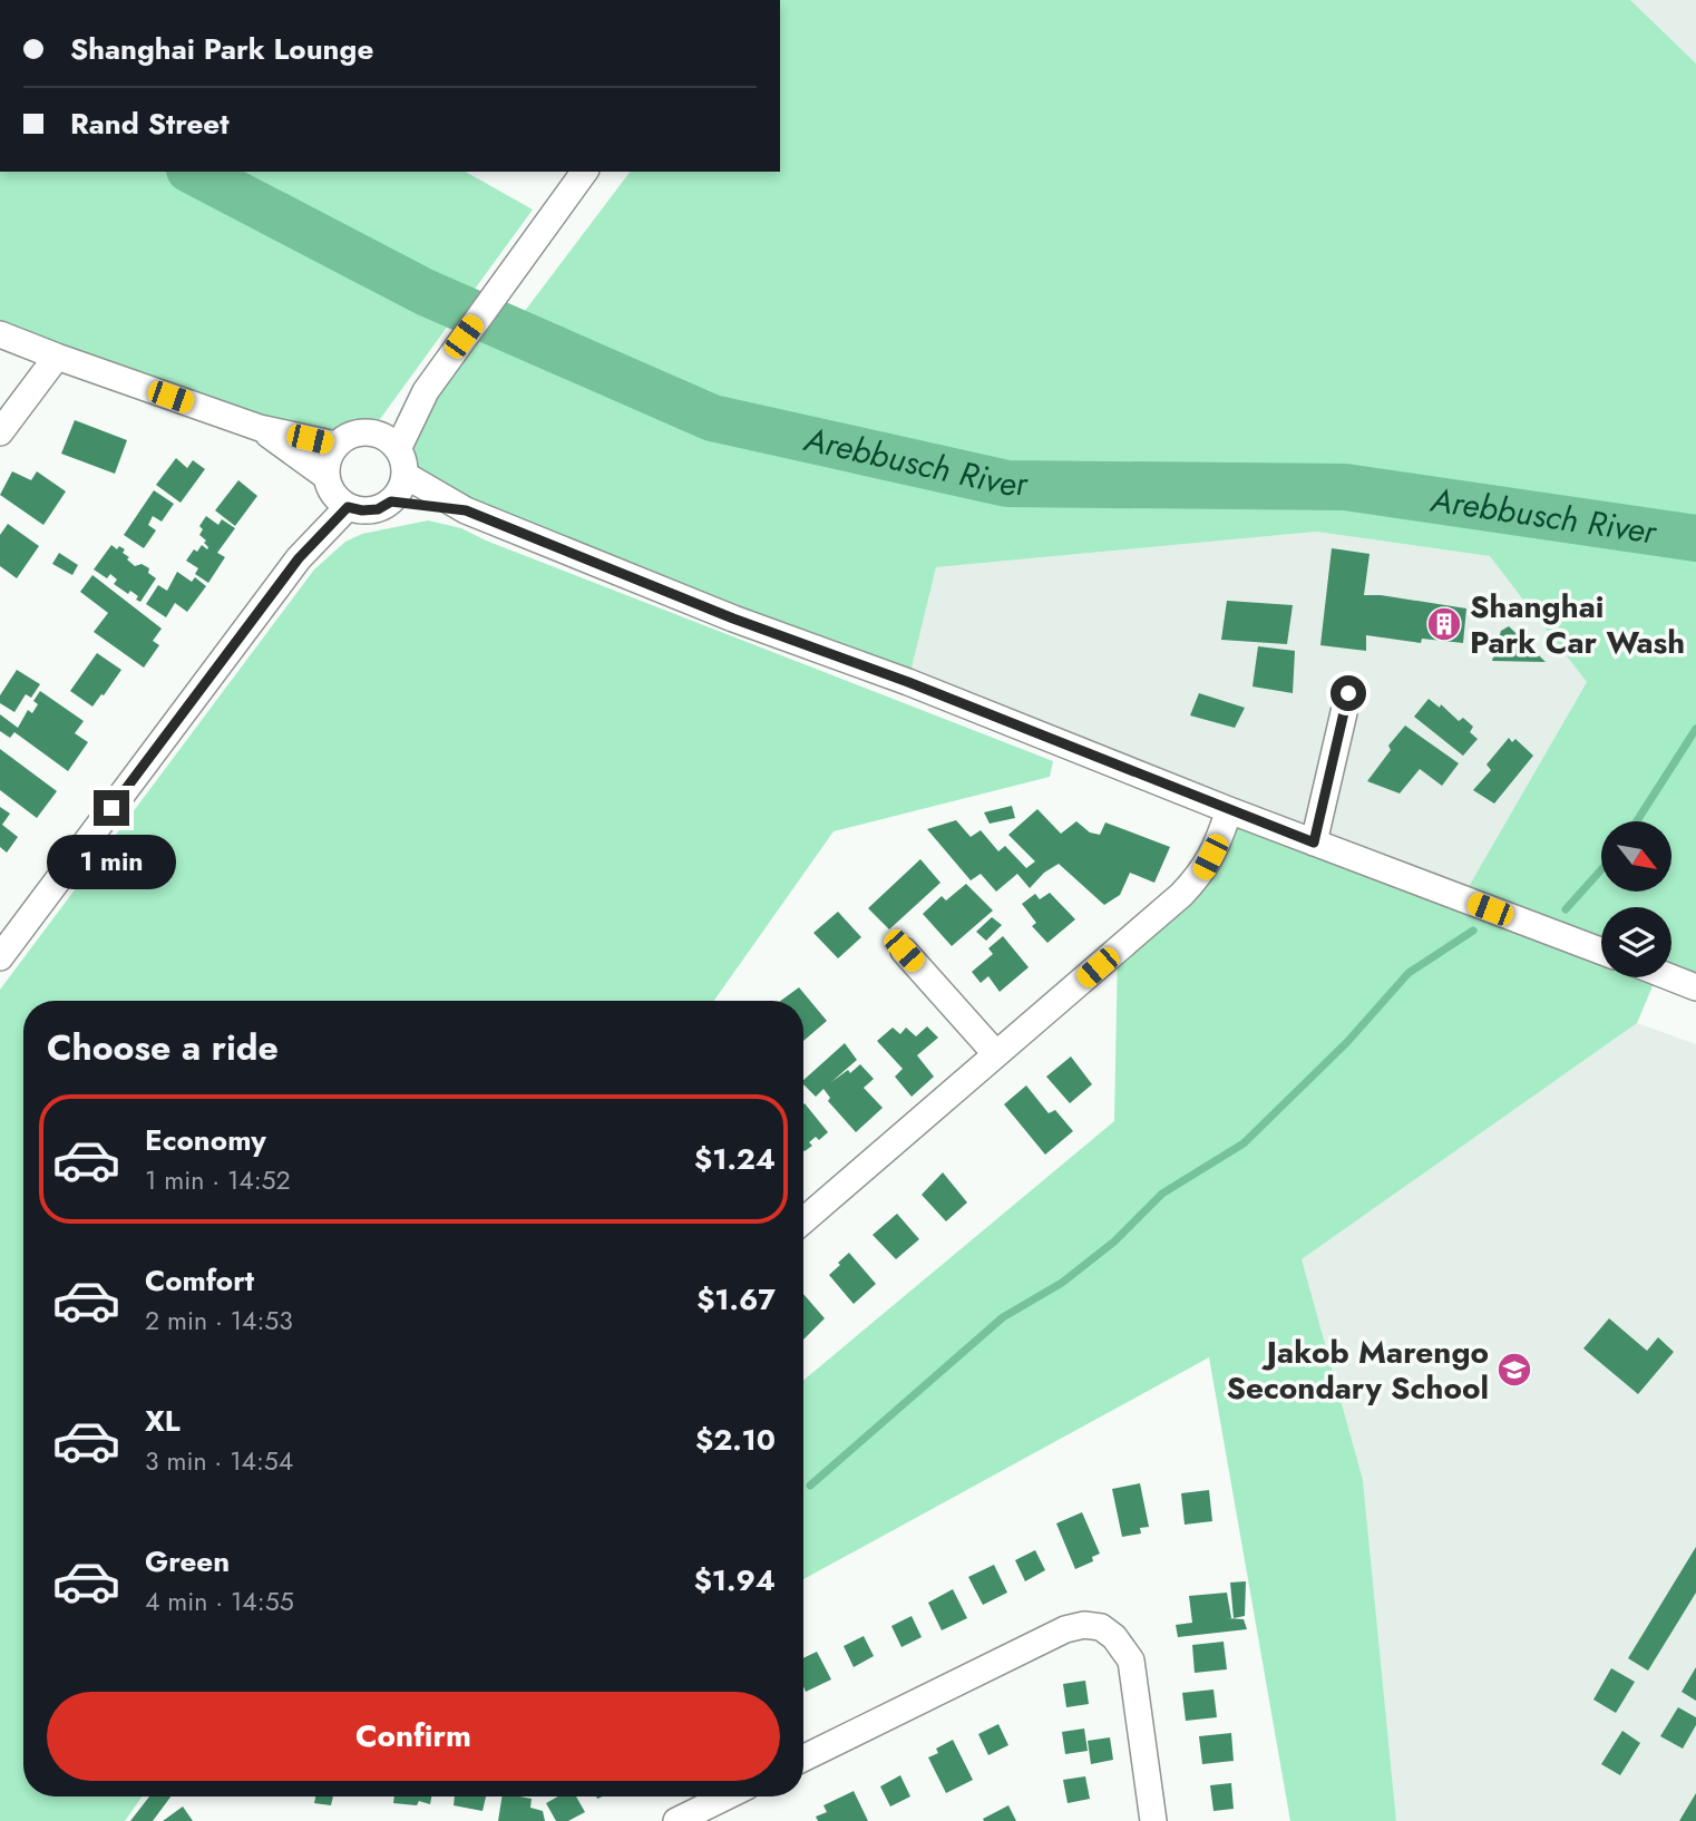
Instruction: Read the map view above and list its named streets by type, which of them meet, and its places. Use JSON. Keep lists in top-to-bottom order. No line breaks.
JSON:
{"water":["Arebbusch River"],"places":{"building":["Shanghai Park Car Wash"],"school or university":["Jakob Marengo Secondary School"]},"north":"bottom right","page":{"banner":["Shanghai Park Lounge","Rand Street"],"bubble":"1 min","heading":"Choose a ride","list":[{"name":"Economy","note":"1 min · 14:52","value":"$1.24"},{"name":"Comfort","note":"2 min · 14:53","value":"$1.67"},{"name":"XL","note":"3 min · 14:54","value":"$2.10"},{"name":"Green","note":"4 min · 14:55","value":"$1.94"}],"buttons":"Confirm"}}
